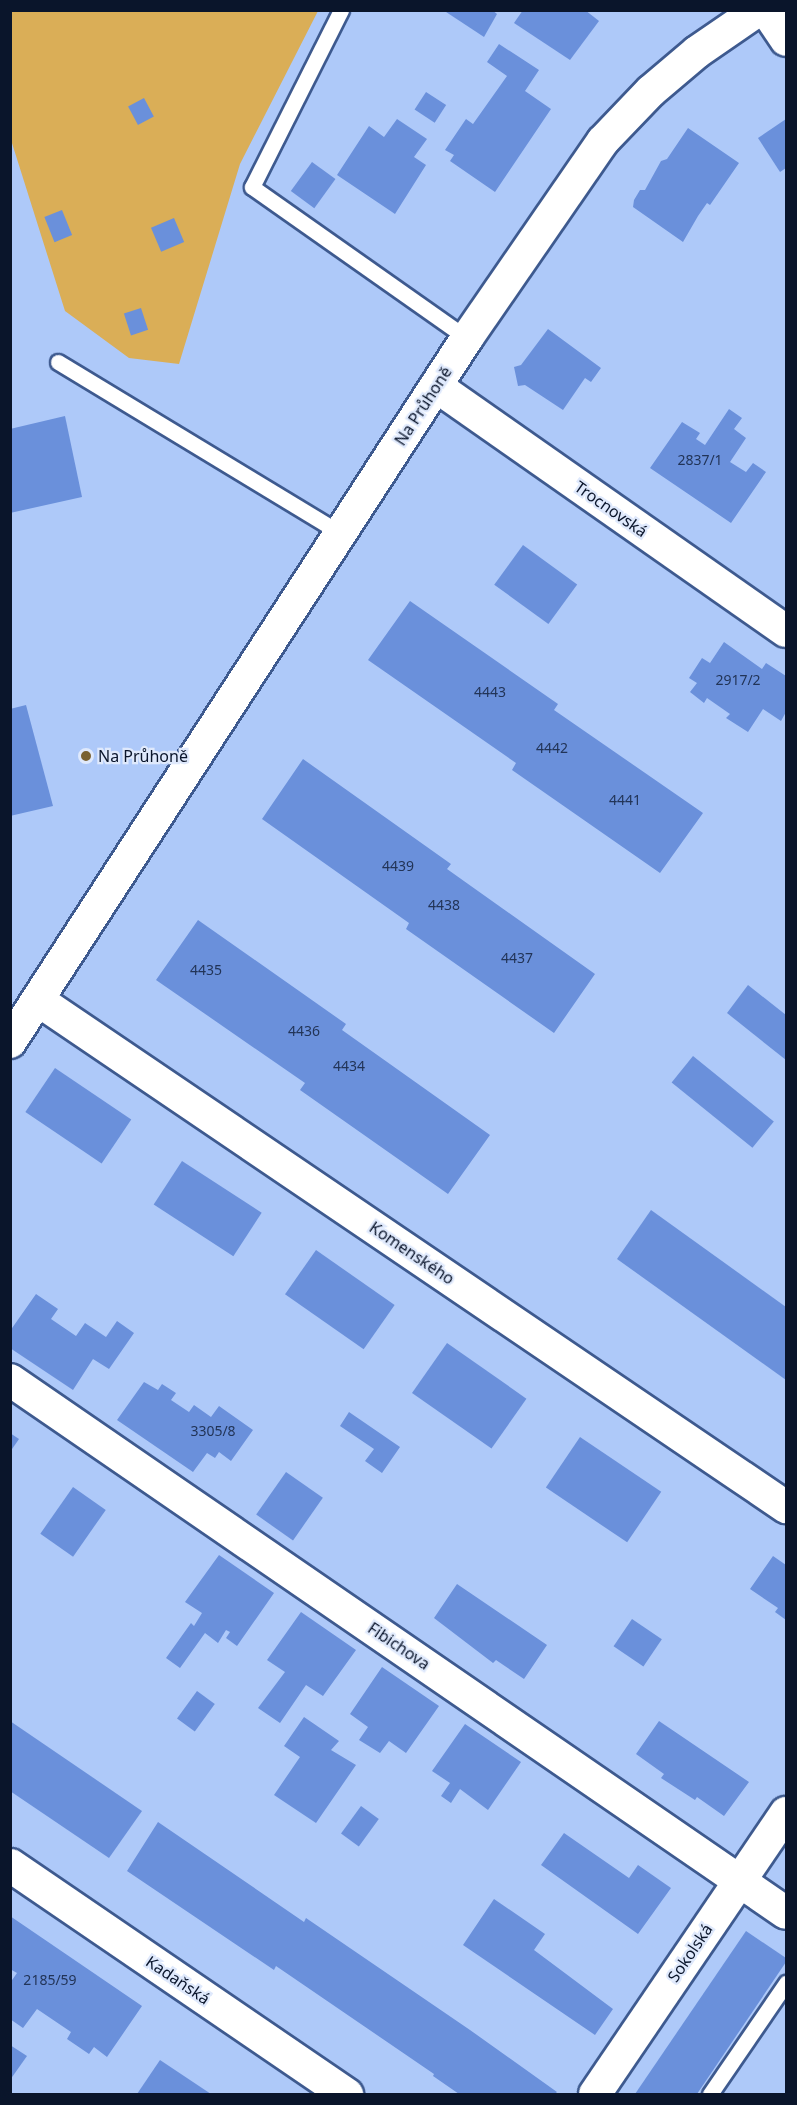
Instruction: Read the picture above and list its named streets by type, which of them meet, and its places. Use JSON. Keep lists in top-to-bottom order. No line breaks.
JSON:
{"streets":{"street":["Na Průhoně","Trocnovská","Komenského","Fibichova","Sokolská","Kadaňská"]},"crossings":[["Na Průhoně","Trocnovská"],["Na Průhoně","Komenského"],["Fibichova","Sokolská"]],"places":["Na Průhoně"],"house_numbers":["2837/1","2917/2","4443","4442","4441","4439","4438","4437","4435","4436","4434","3305/8","2185/59"]}
